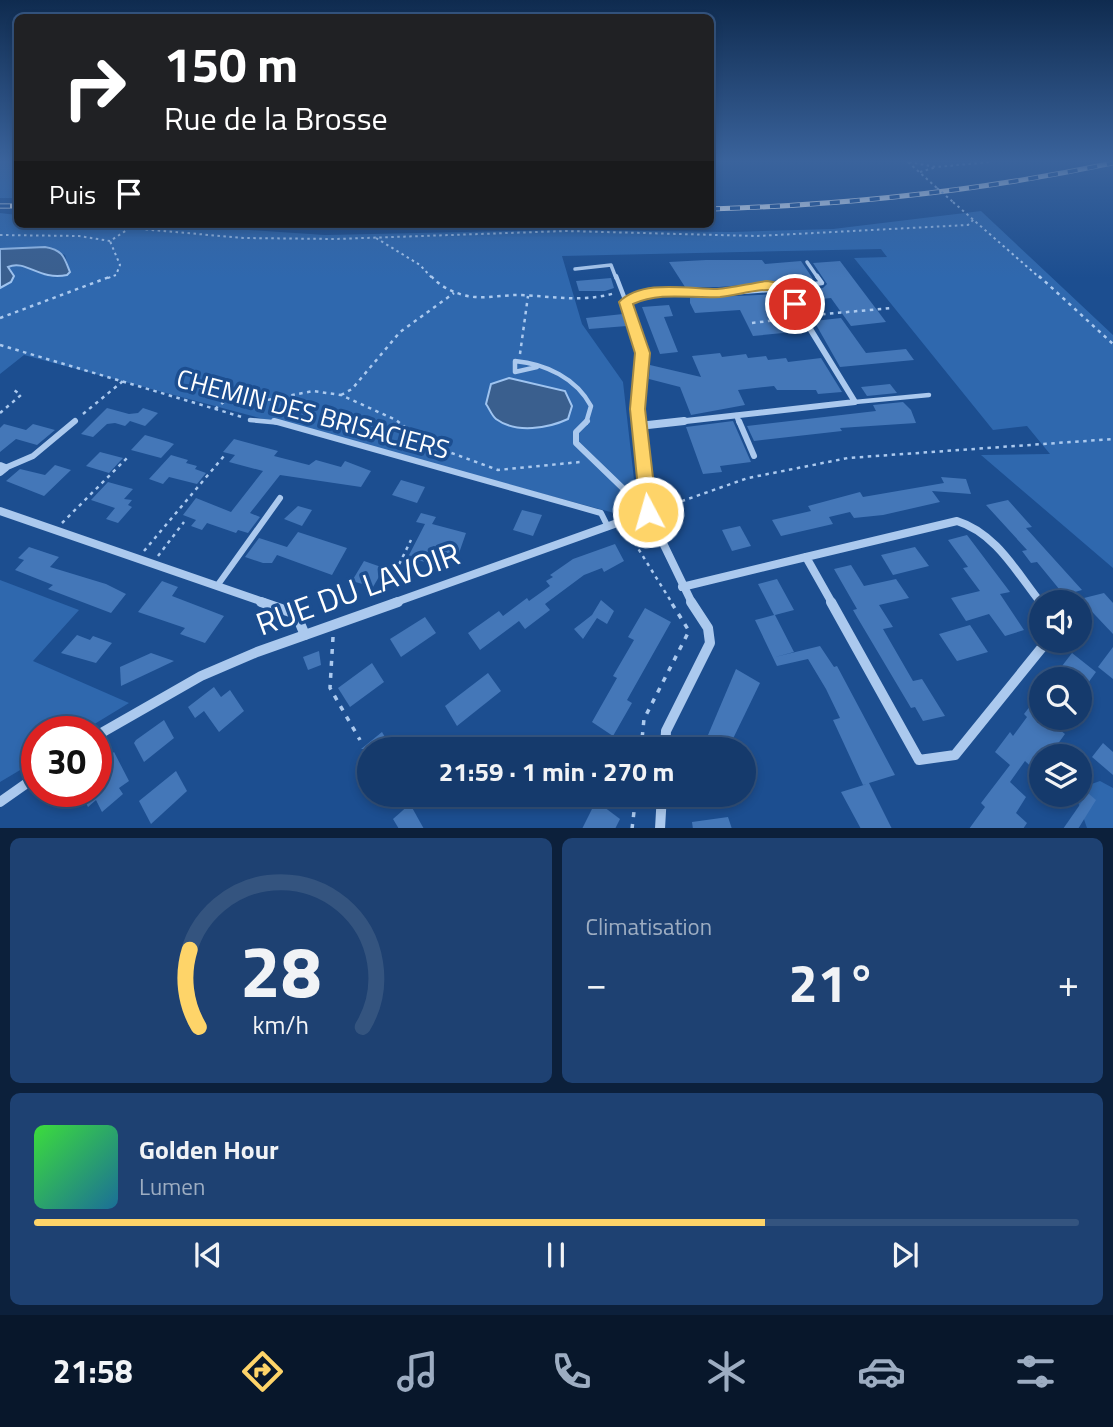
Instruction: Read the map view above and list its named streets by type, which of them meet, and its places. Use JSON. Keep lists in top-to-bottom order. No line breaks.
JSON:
{"streets":{"street":["RUE DU LAVOIR"],"lane":["CHEMIN DES BRISACIERS"]},"crossings":[["CHEMIN DES BRISACIERS","RUE DU LAVOIR"]],"page":{"turn":["150 m","Rue de la Brosse"],"then":"Puis","limit":"30","trip":"21:59 · 1 min · 270 m","tile":"Climatisation","heat":["−","21°","+"],"song":["Golden Hour","Lumen"],"tabs":"21:58","gauge":["28","km/h"]}}
